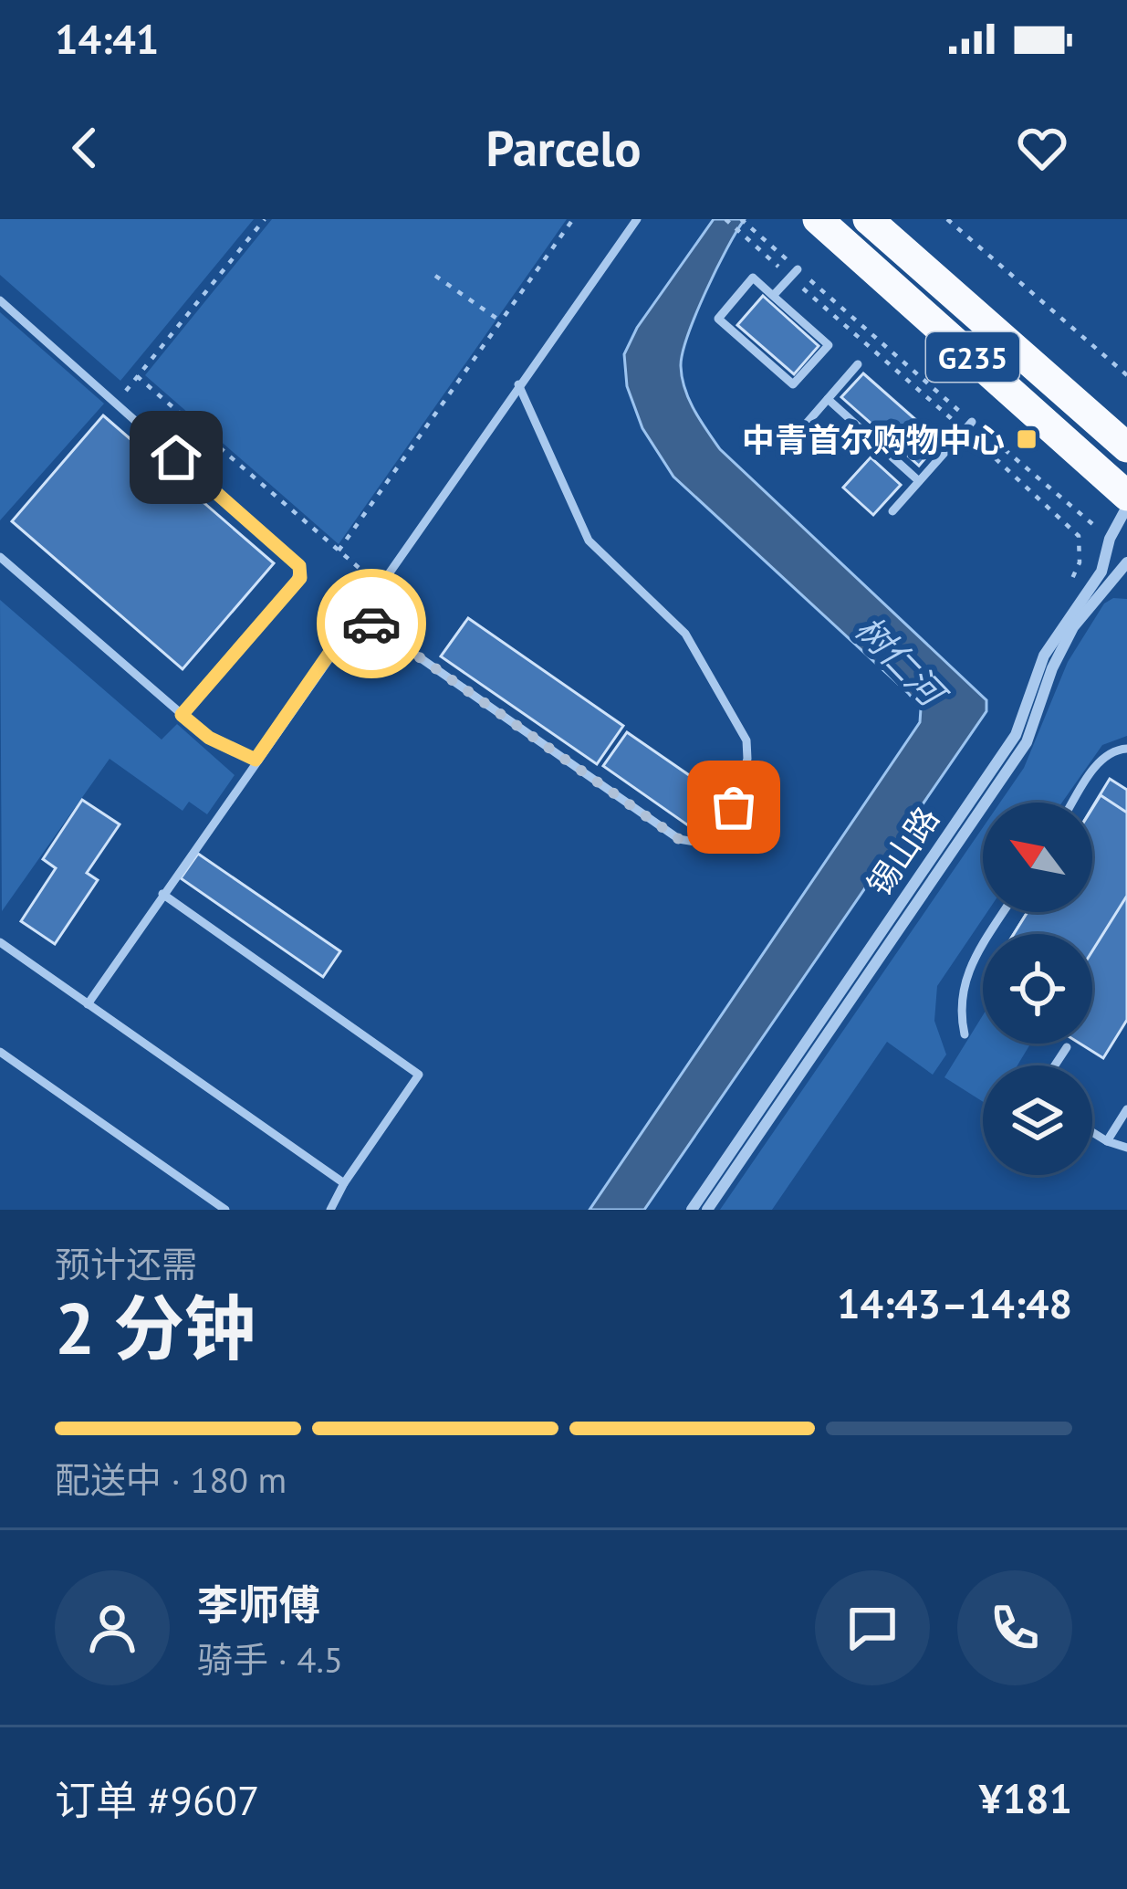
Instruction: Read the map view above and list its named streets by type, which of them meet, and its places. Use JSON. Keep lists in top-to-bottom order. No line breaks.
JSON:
{"streets":{"highway":["G235"],"street":["锡山路"]},"water":["树仁河"],"places":{"transit":["中青首尔购物中心"]},"north":"top left","page":{"status":"14:41","header":"Parcelo","heading":["2 分钟","预计还需","14:43–14:48"],"panel":["李师傅","骑手 · 4.5","订单 #9607","¥181"],"bar":"配送中 · 180 m"}}
